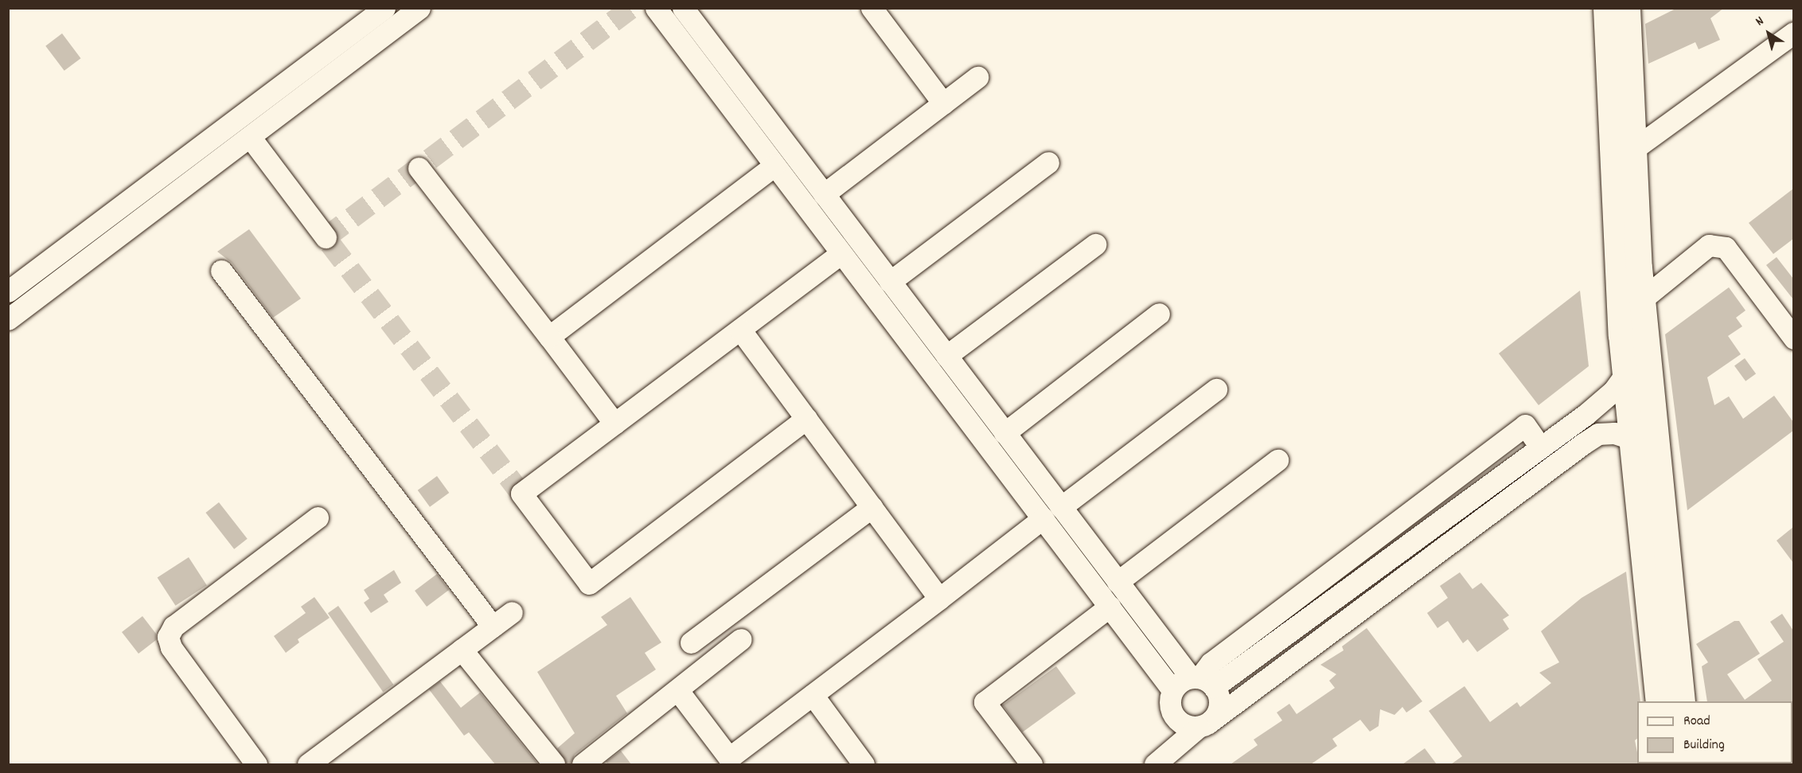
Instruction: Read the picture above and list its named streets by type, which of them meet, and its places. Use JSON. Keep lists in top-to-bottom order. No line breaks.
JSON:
{"legend":["Road","Building"],"north":"top left"}
